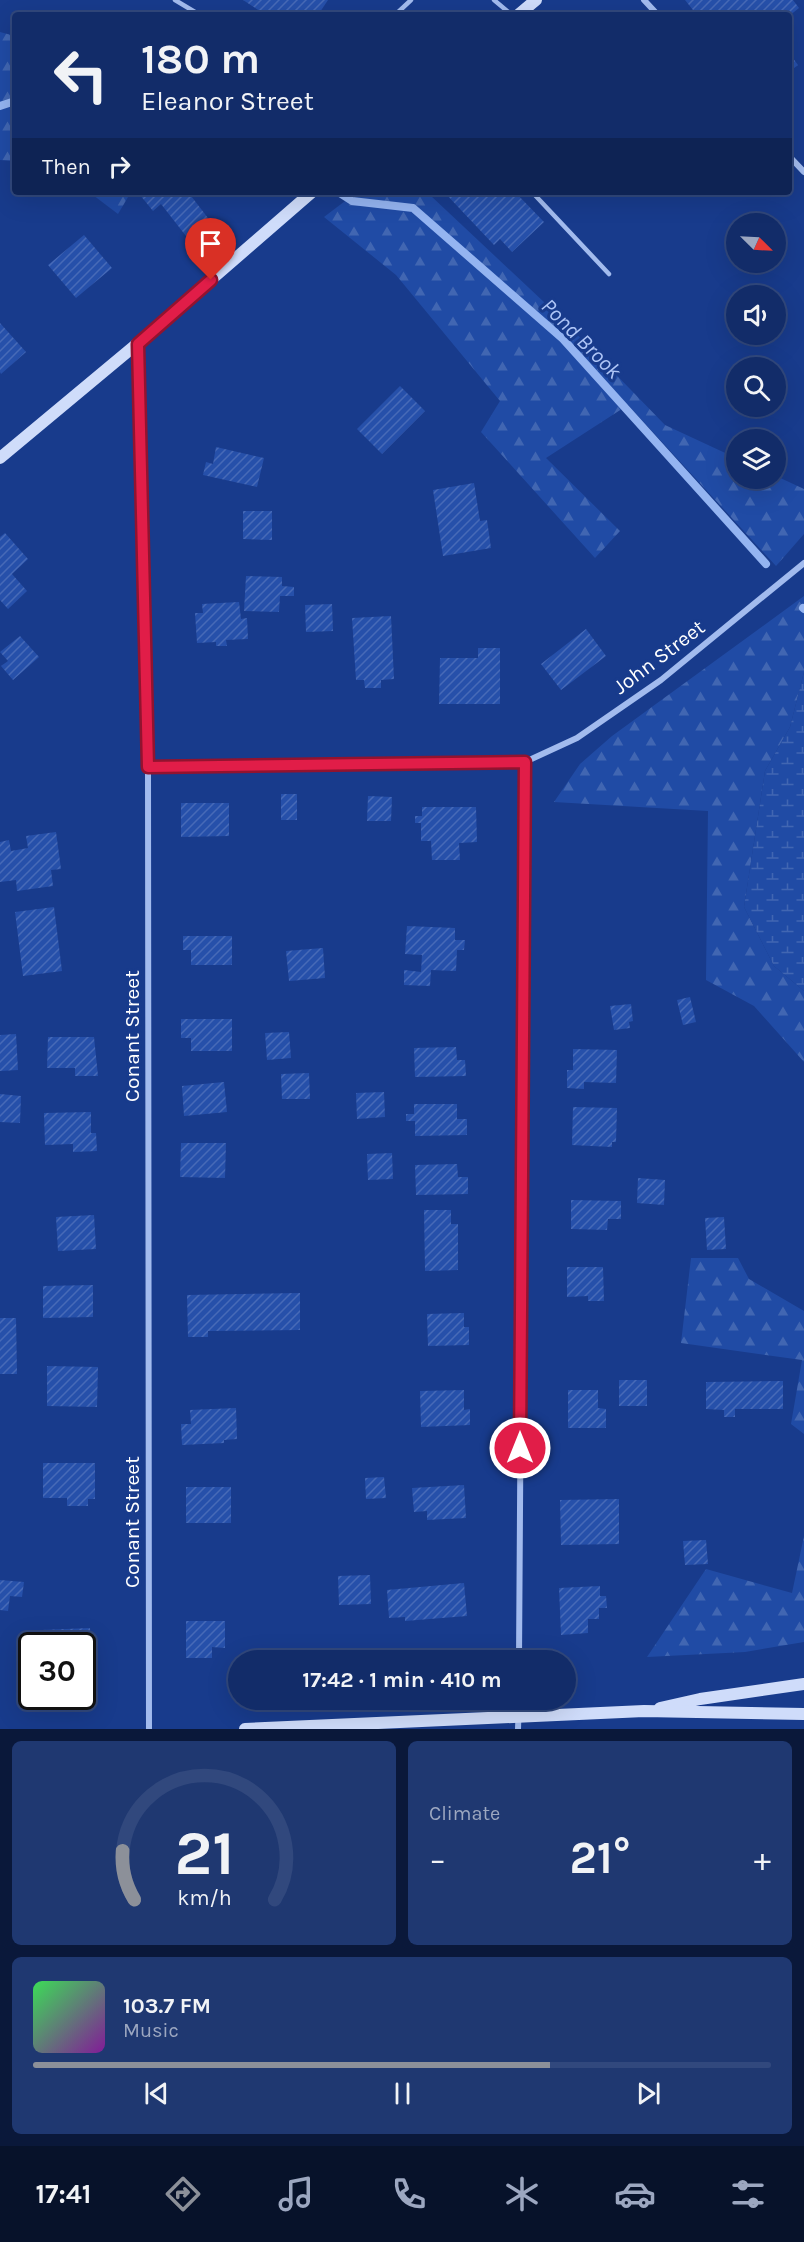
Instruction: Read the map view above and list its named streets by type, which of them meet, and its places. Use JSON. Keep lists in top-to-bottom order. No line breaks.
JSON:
{"streets":{"street":["John Street","Conant Street"]},"water":["Pond Brook"],"north":"bottom right","page":{"turn":["180 m","Eleanor Street"],"then":"Then","limit":"30","trip":"17:42 · 1 min · 410 m","tile":"Climate","heat":["−","21°","+"],"song":["103.7 FM","Music"],"tabs":"17:41","gauge":["21","km/h"]}}
